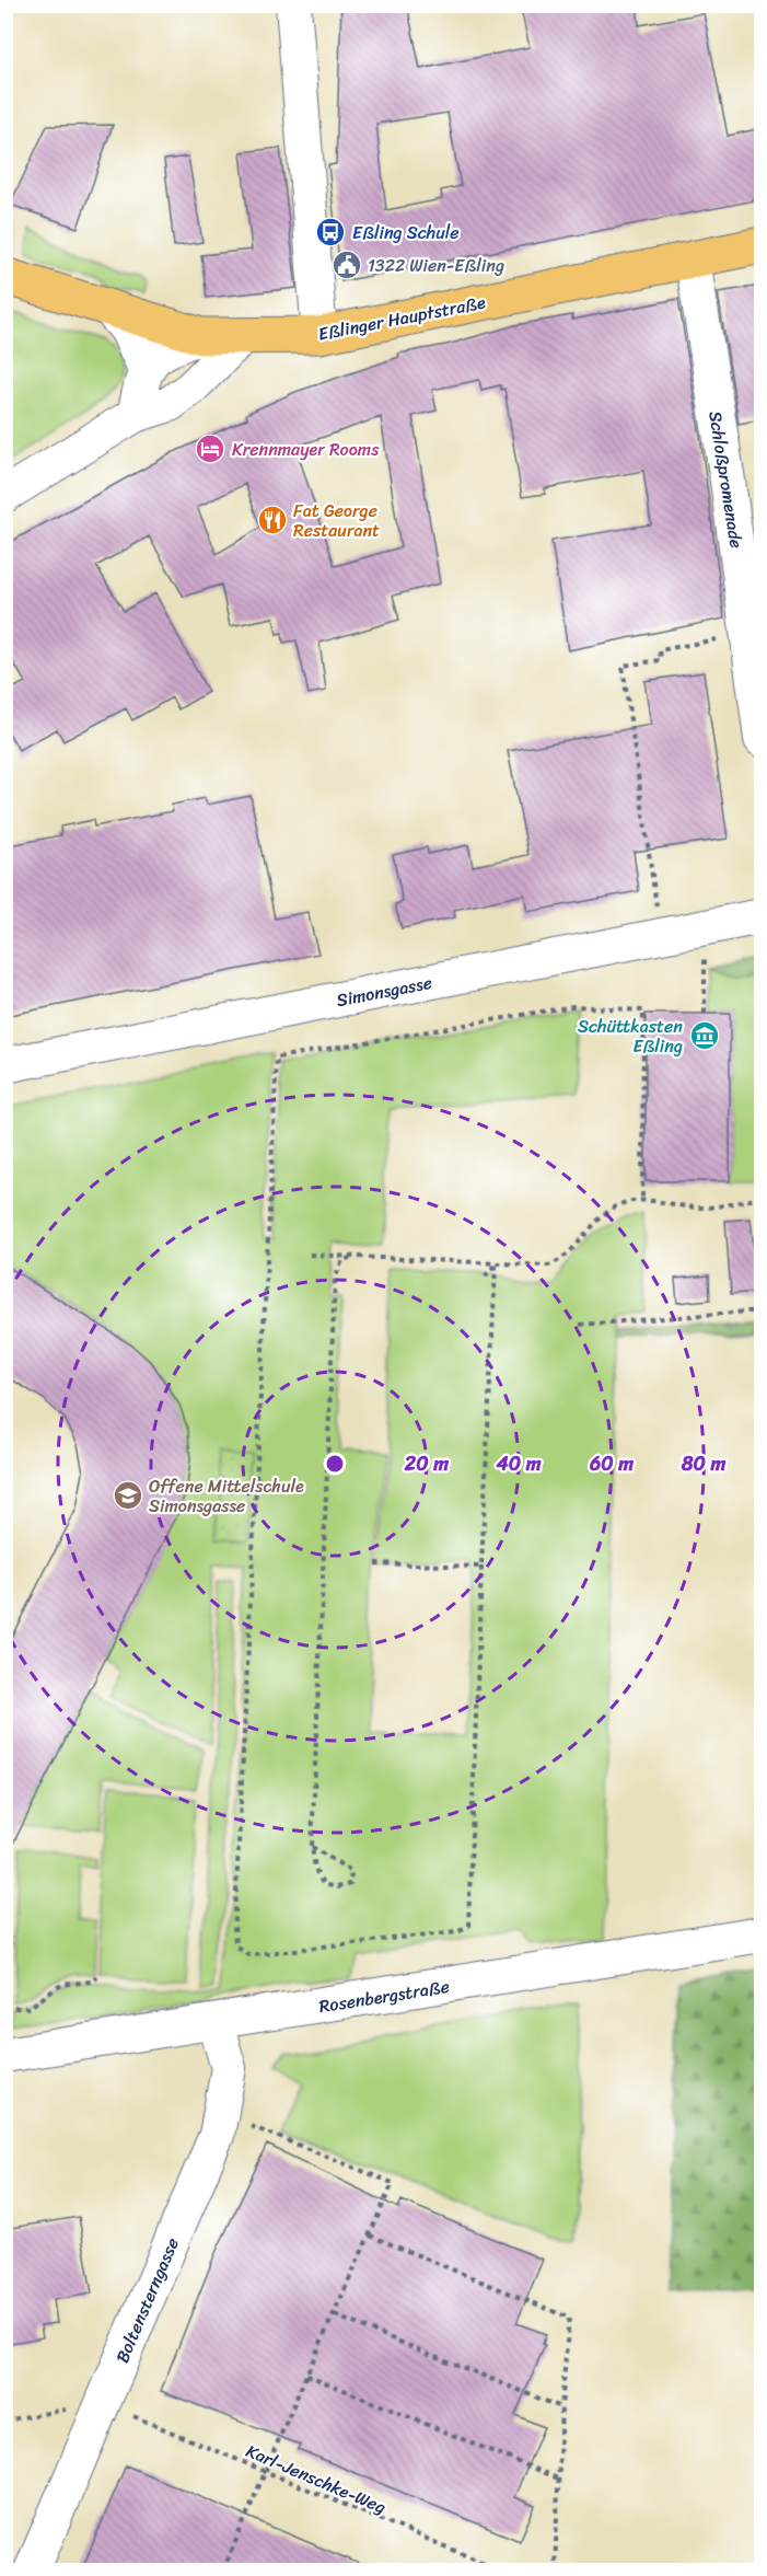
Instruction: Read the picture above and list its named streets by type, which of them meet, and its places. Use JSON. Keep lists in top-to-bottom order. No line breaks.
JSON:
{"streets":{"main road":["Eßlinger Hauptstraße"],"street":["Schloßpromenade","Simonsgasse","Rosenbergstraße","Boltensterngasse"],"path":["Karl-Jenschke-Weg"]},"crossings":[["Eßlinger Hauptstraße","Schloßpromenade"],["Rosenbergstraße","Boltensterngasse"]],"places":{"bus stop":["Eßling Schule"],"public building":["1322 Wien-Eßling"],"hotel":["Krennmayer Rooms"],"restaurant":["Fat George Restaurant"],"museum":["Schüttkasten Eßling"],"school or university":["Offene Mittelschule Simonsgasse"]},"rings":["20 m","40 m","60 m","80 m"]}
